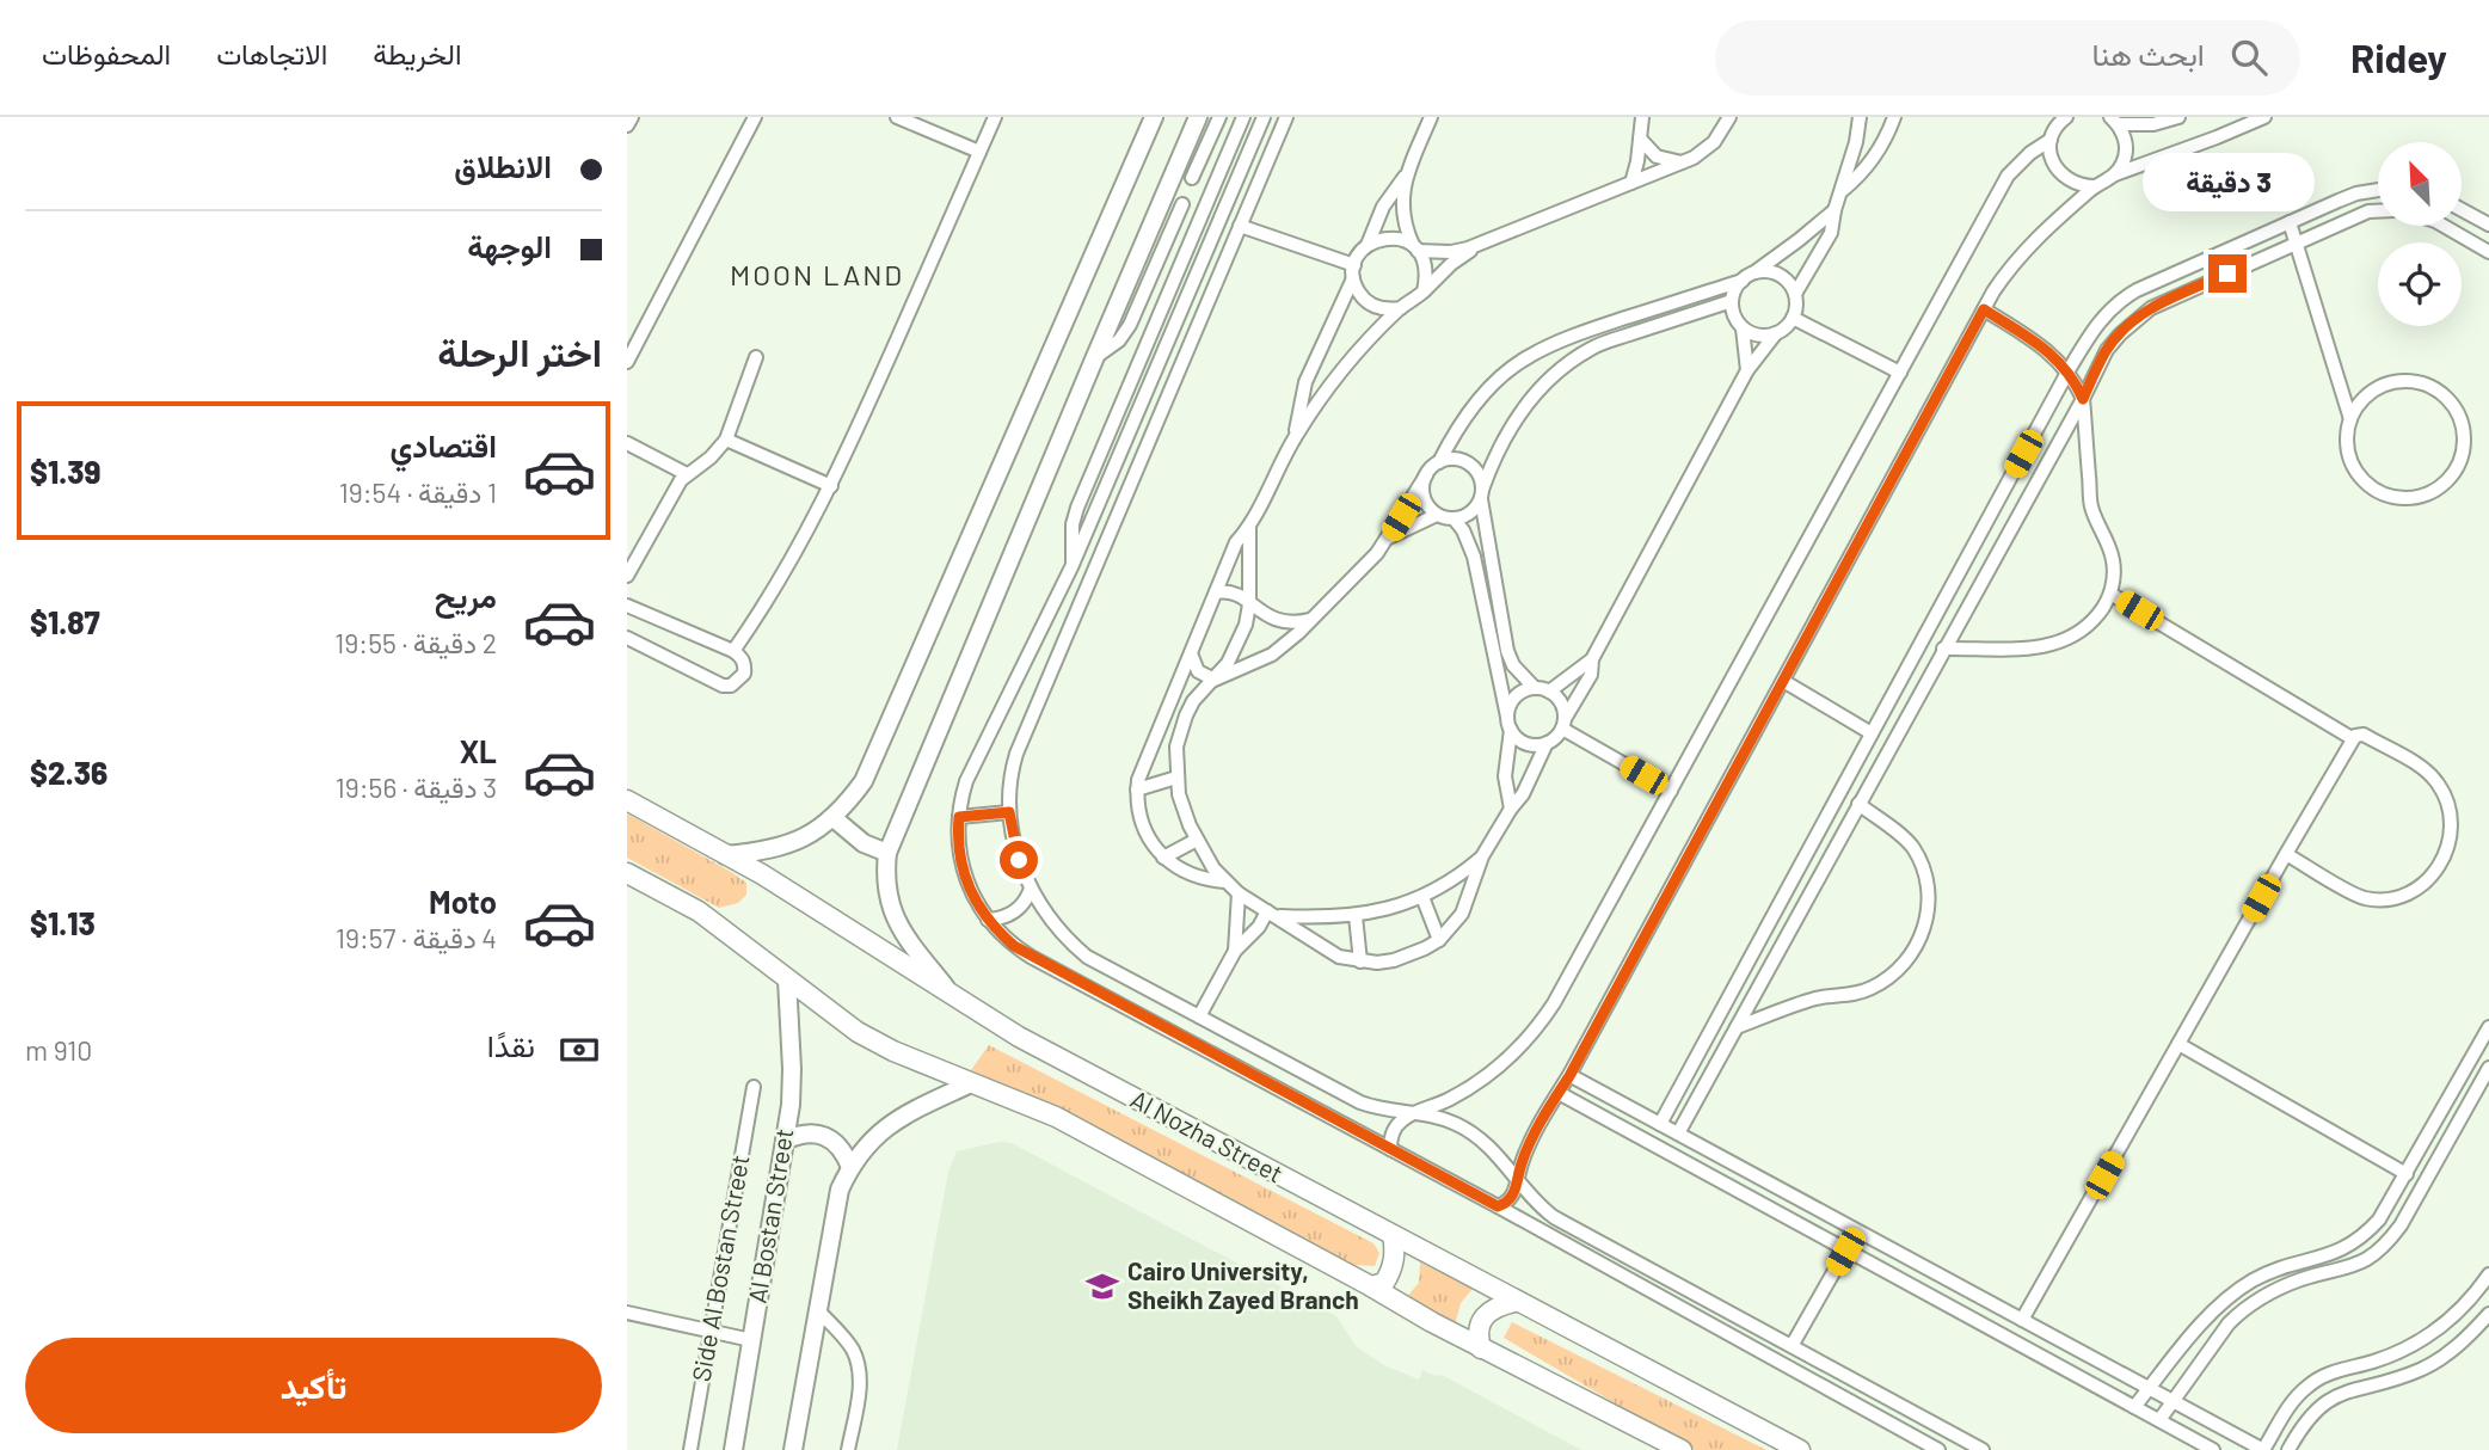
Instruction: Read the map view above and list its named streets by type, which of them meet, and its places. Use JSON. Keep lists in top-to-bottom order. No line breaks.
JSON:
{"streets":{"main road":["Al Nozha Street"],"street":["Al Bostan Street","Side Al Bostan Street"]},"crossings":[["Al Nozha Street","Al Bostan Street"]],"districts":["MOON LAND"],"places":{"school or university":["Cairo University, Sheikh Zayed Branch"]},"north":"top left","page":{"header":"Ridey","search":"ابحث هنا","nav":["الخريطة","الاتجاهات","المحفوظات"],"banner":["الانطلاق","الوجهة"],"bubble":"3 دقيقة","heading":"اختر الرحلة","list":[{"name":"اقتصادي","note":"1 دقيقة · 19:54","value":"$1.39"},{"name":"مريح","note":"2 دقيقة · 19:55","value":"$1.87"},{"name":"XL","note":"3 دقيقة · 19:56","value":"$2.36"},{"name":"Moto","note":"4 دقيقة · 19:57","value":"$1.13"}],"pay":["نقدًا","910 m"],"buttons":"تأكيد"}}
